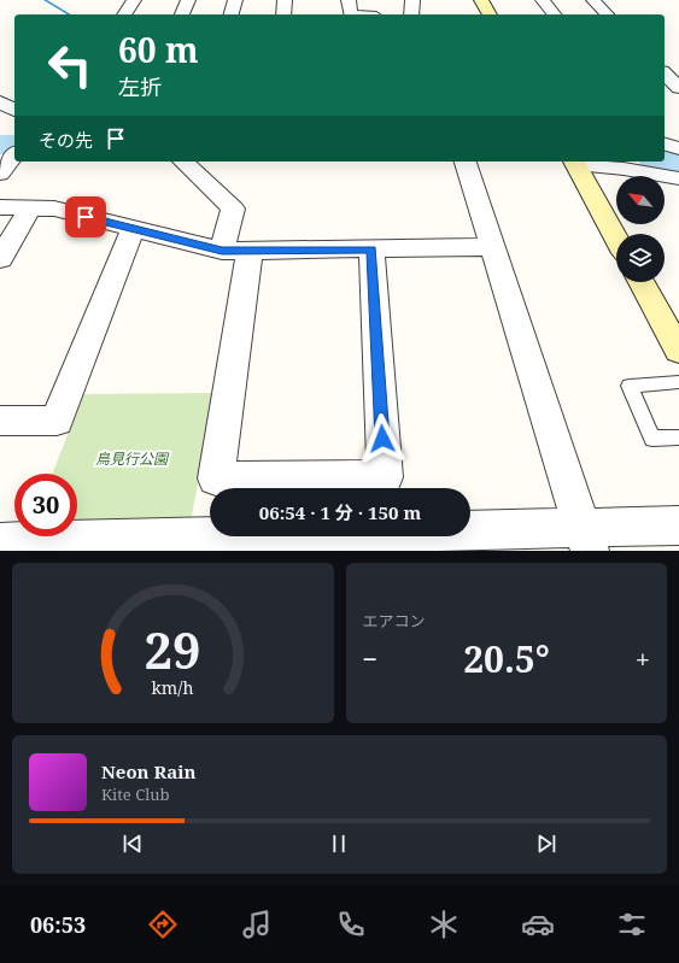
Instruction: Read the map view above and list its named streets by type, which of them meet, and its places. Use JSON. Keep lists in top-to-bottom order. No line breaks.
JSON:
{"parks":["鳥見行公園"],"north":"top left","page":{"turn":["60 m","左折"],"then":"その先","limit":"30","trip":"06:54 · 1 分 · 150 m","tile":"エアコン","heat":["−","20.5°","+"],"song":["Neon Rain","Kite Club"],"tabs":"06:53","gauge":["29","km/h"]}}
